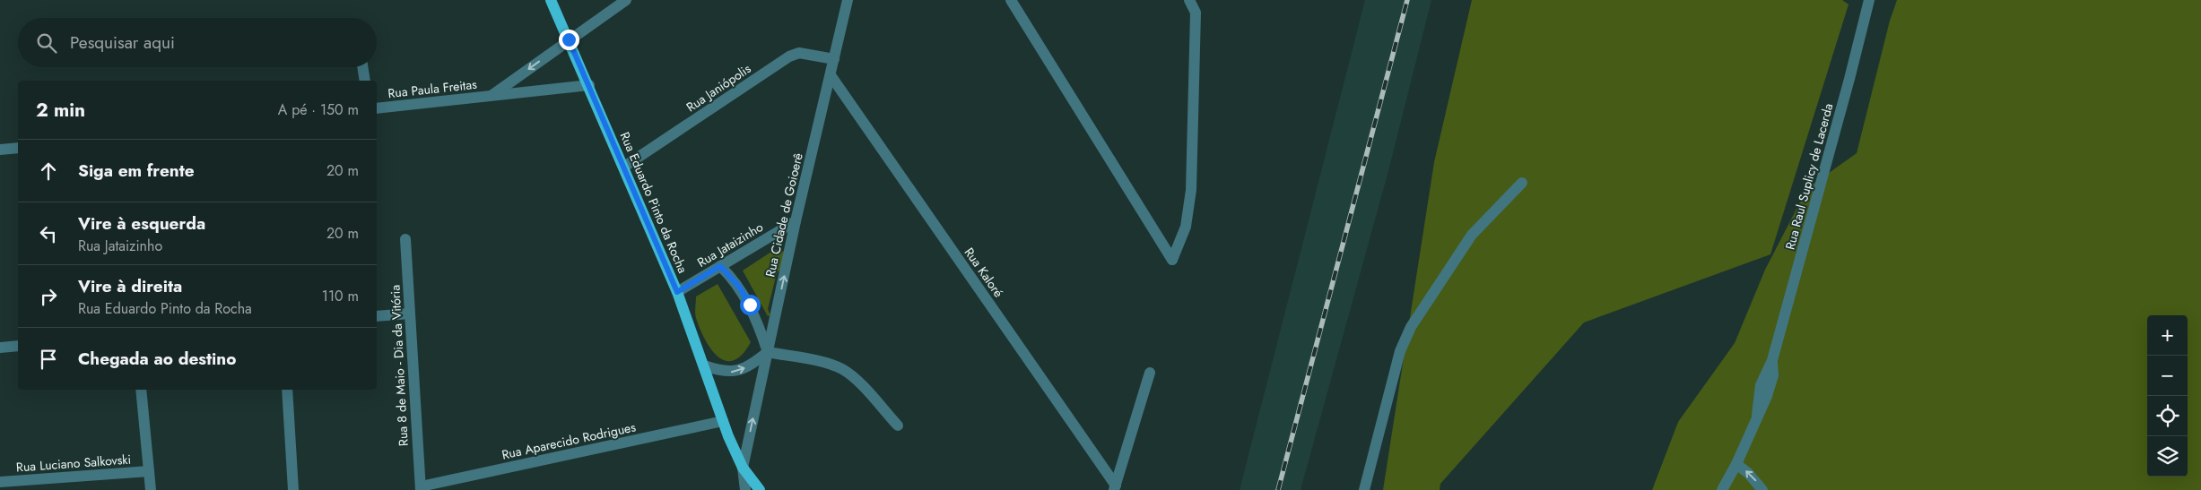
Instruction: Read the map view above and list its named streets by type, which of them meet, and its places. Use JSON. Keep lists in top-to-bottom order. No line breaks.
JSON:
{"streets":{"main road":["Rua Eduardo Pinto da Rocha"],"street":["Rua Janiópolis","Rua Paula Freitas","Rua Raul Suplicy de Lacerda","Rua Cidade de Goioerê","Rua Jataizinho","Rua Kaloré","Rua 8 de Maio - Dia da Vitória","Rua Aparecido Rodrigues","Rua Luciano Salkovski"]},"crossings":[["Rua Janiópolis","Rua Eduardo Pinto da Rocha"],["Rua Janiópolis","Rua Cidade de Goioerê"],["Rua Paula Freitas","Rua Eduardo Pinto da Rocha"],["Rua Eduardo Pinto da Rocha","Rua Cidade de Goioerê"],["Rua Eduardo Pinto da Rocha","Rua Jataizinho"],["Rua Eduardo Pinto da Rocha","Rua Aparecido Rodrigues"],["Rua Cidade de Goioerê","Rua Jataizinho"],["Rua Cidade de Goioerê","Rua Kaloré"],["Rua 8 de Maio - Dia da Vitória","Rua Aparecido Rodrigues"]],"one_way":["Rua Cidade de Goioerê"],"page":{"search":"Pesquisar aqui","heading":["2 min","A pé · 150 m"],"list":[["Siga em frente","20 m"],["Vire à esquerda","Rua Jataizinho","20 m"],["Vire à direita","Rua Eduardo Pinto da Rocha","110 m"],"Chegada ao destino"],"map_buttons":["+","−"]}}
